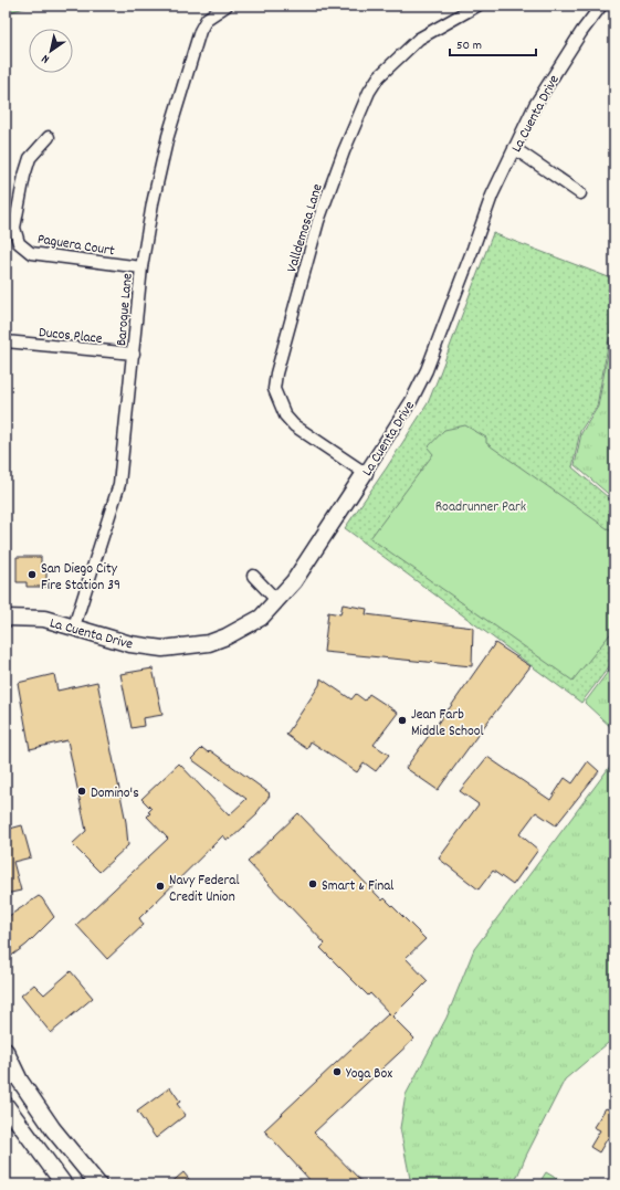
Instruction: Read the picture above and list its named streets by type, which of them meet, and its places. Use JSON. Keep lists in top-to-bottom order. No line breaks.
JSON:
{"streets":{"street":["La Cuenta Drive","Valldemosa Lane","Paguera Court","Baroque Lane","Ducos Place"]},"crossings":[["La Cuenta Drive","Valldemosa Lane"],["La Cuenta Drive","Baroque Lane"],["Paguera Court","Baroque Lane"],["Baroque Lane","Ducos Place"]],"parks":["Roadrunner Park"],"places":["San Diego City Fire Station 39","Jean Farb Middle School","Domino's","Smart & Final","Navy Federal Credit Union","Yoga Box"],"scale_bar":"50 m","north":"bottom left"}
